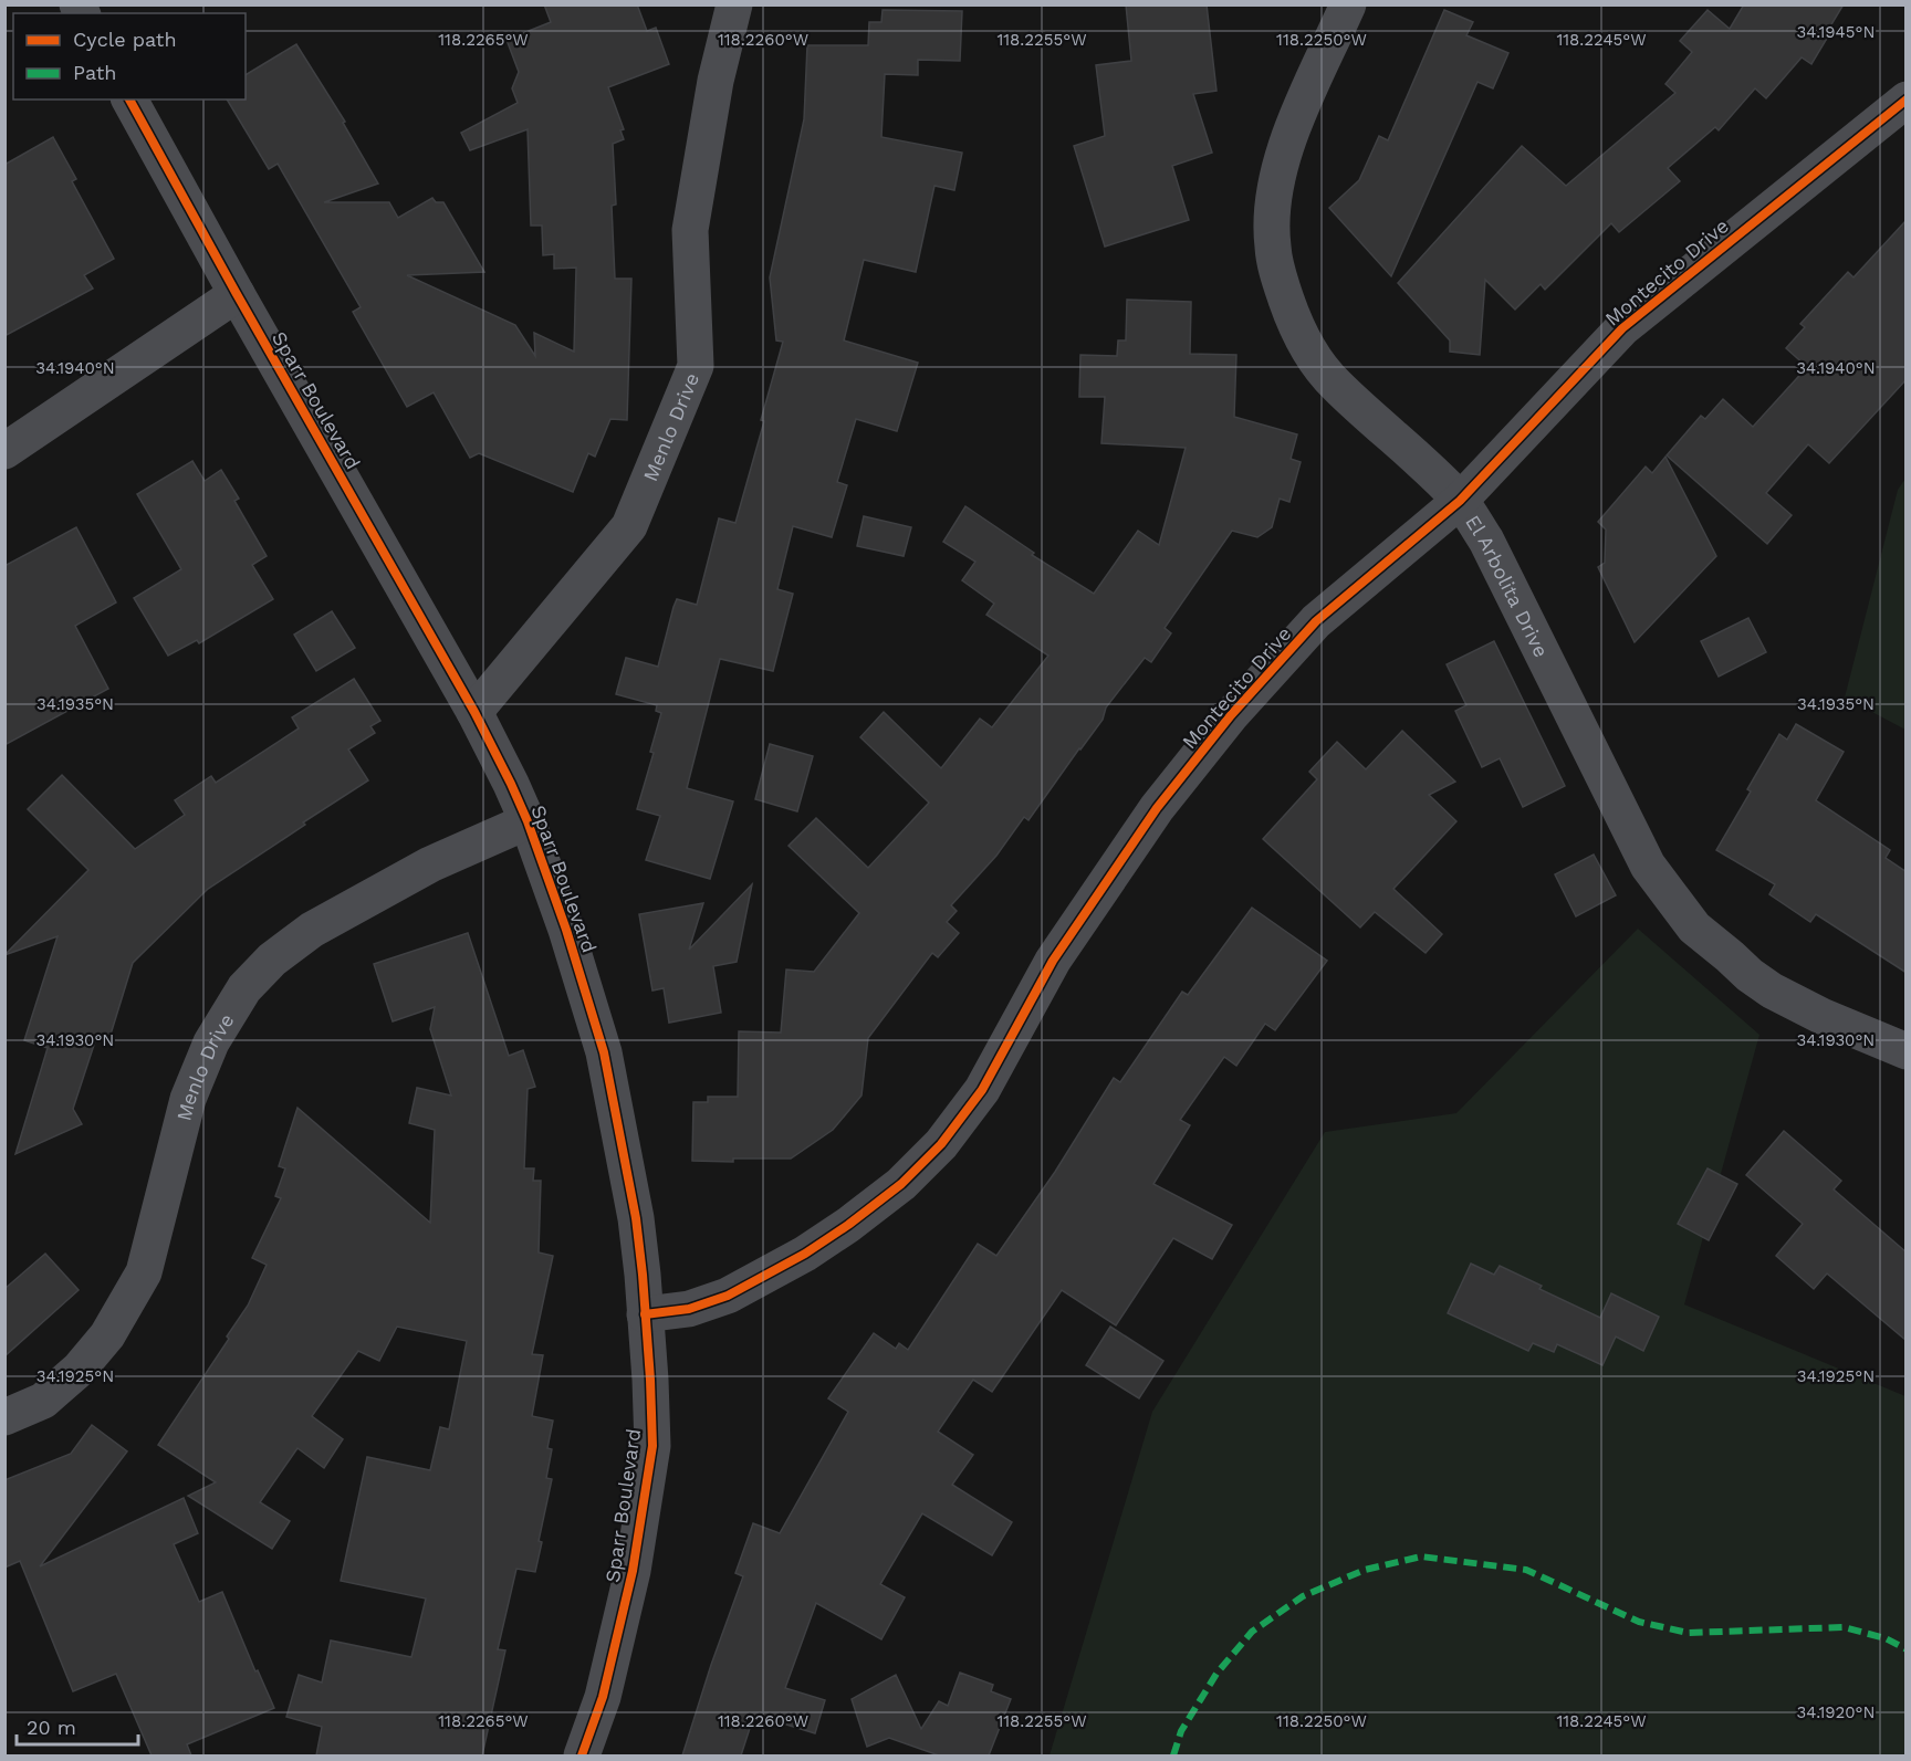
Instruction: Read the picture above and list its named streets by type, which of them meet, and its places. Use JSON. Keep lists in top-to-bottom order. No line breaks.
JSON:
{"streets":{"street":["Montecito Drive","Sparr Boulevard","Menlo Drive","El Arbolita Drive"]},"crossings":[["Montecito Drive","Sparr Boulevard"],["Montecito Drive","El Arbolita Drive"],["Sparr Boulevard","Menlo Drive"]],"legend":["Cycle path","Path"],"scale_bar":"20 m","coordinates":["34.1945°N","118.2265°W","118.2260°W","118.2255°W","118.2250°W","118.2245°W","34.1940°N","34.1935°N","34.1930°N","34.1925°N","34.1920°N"]}
